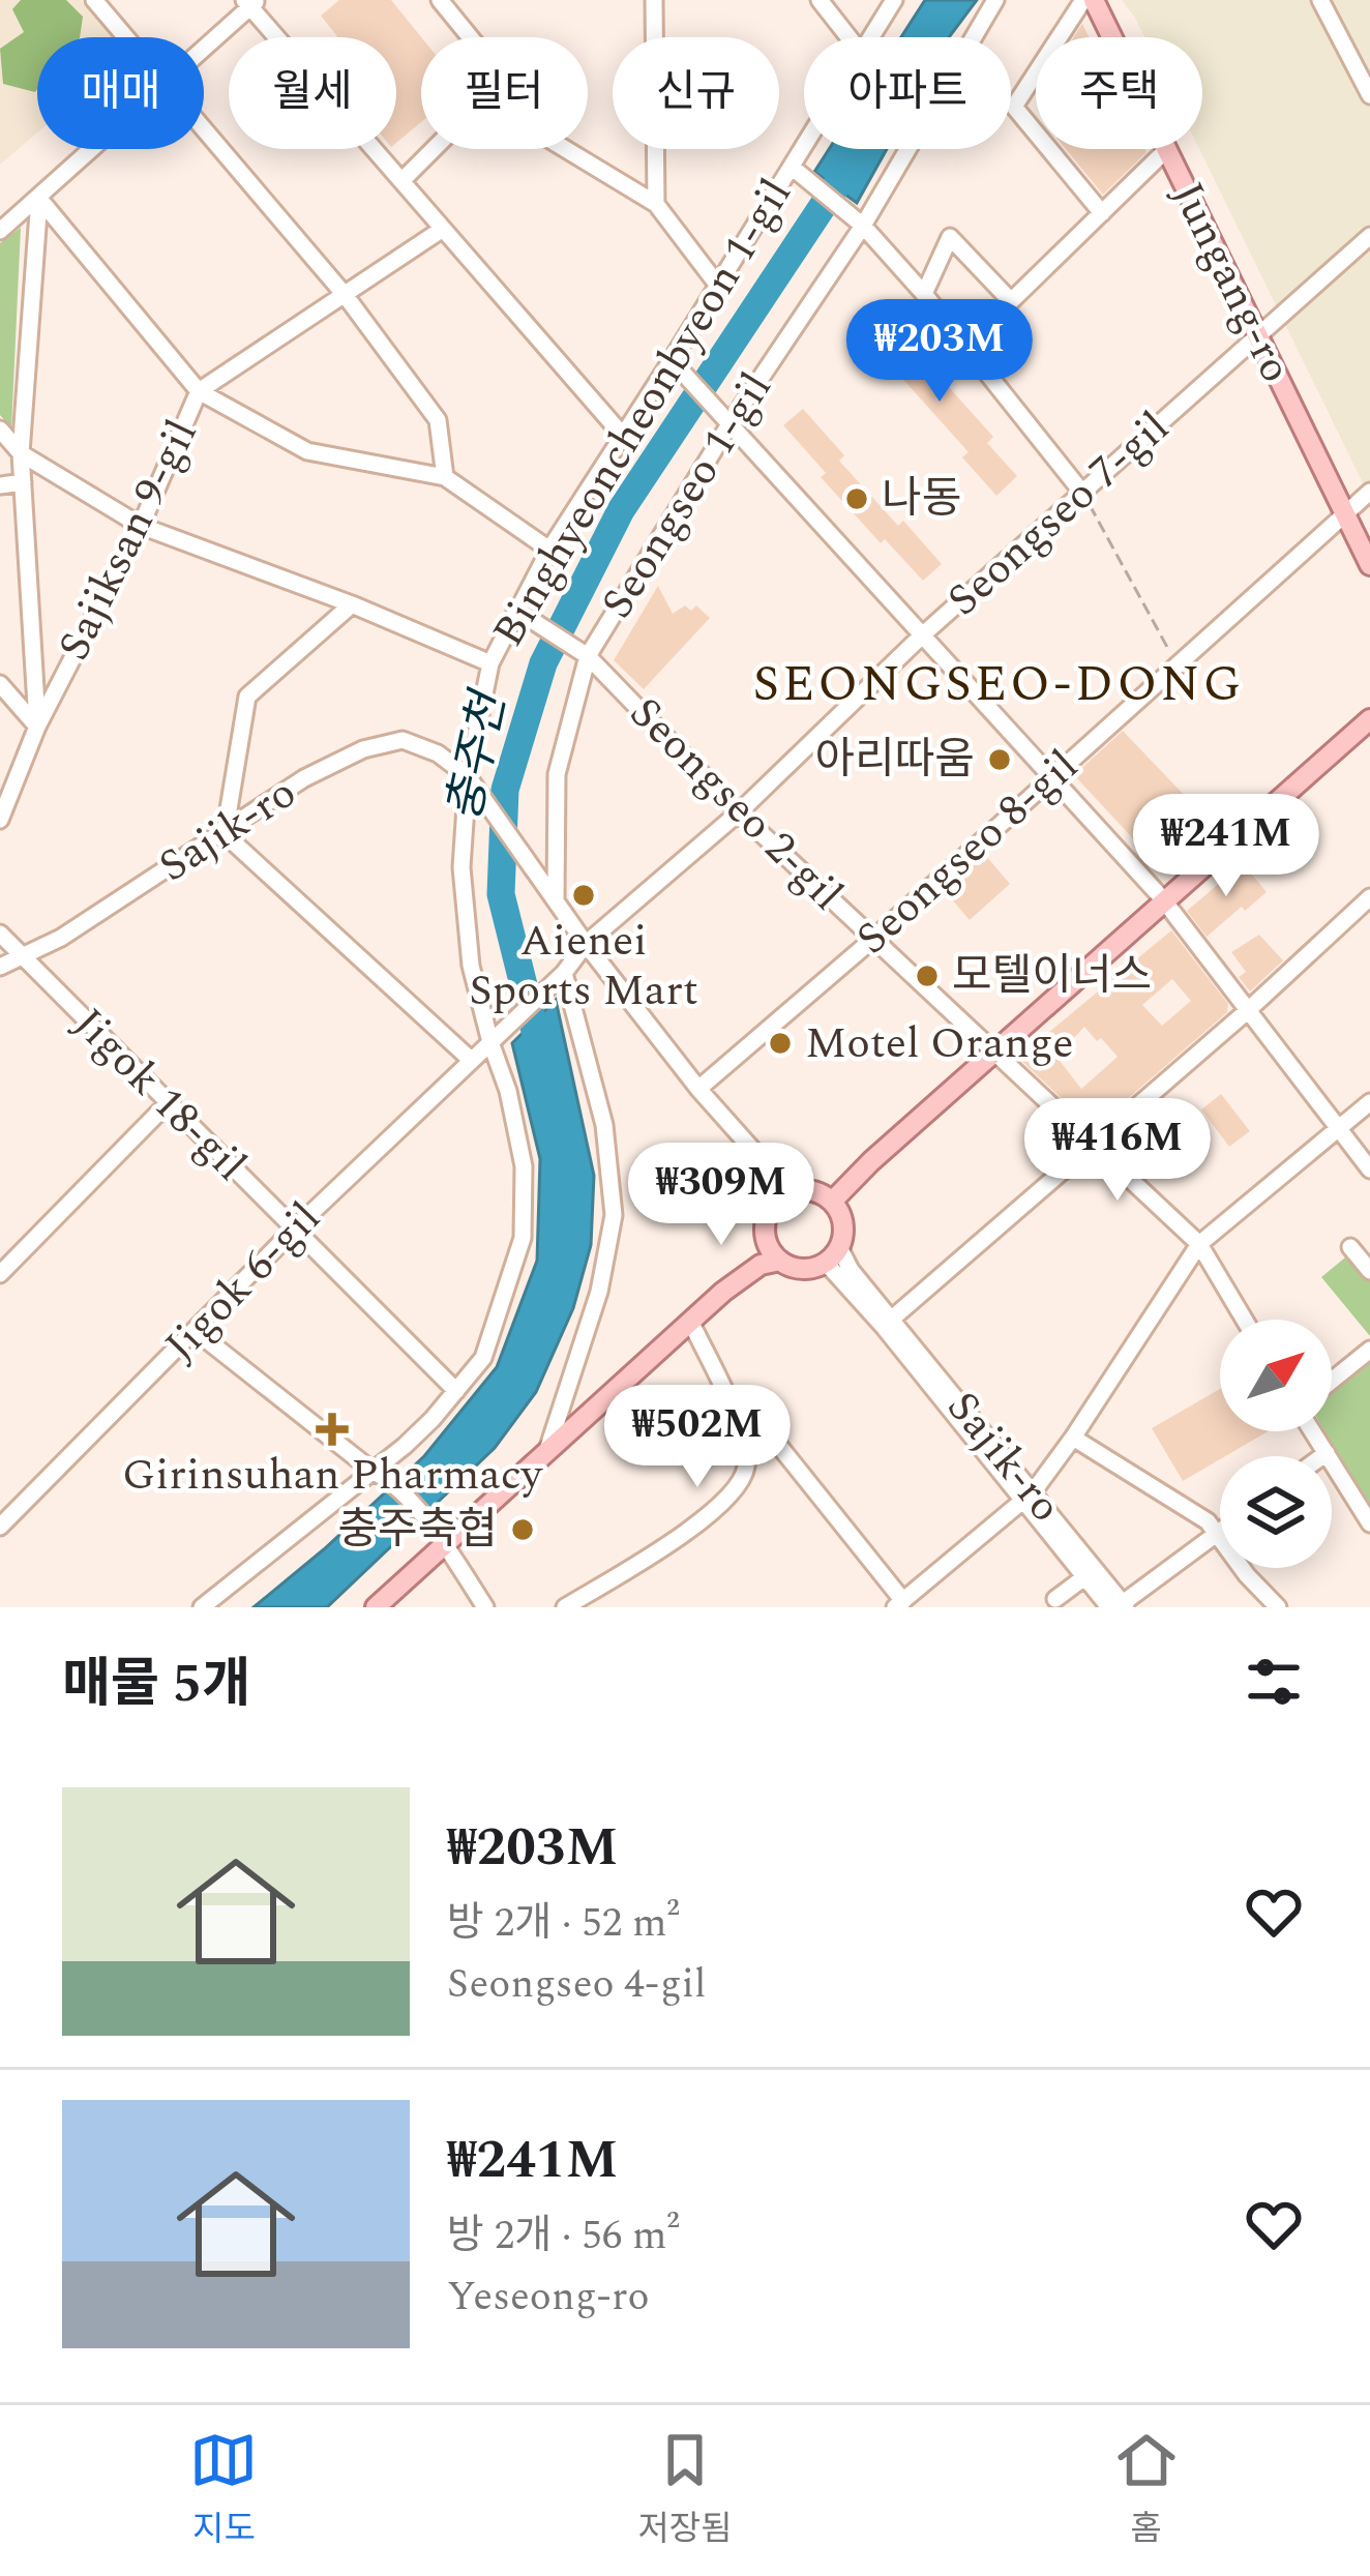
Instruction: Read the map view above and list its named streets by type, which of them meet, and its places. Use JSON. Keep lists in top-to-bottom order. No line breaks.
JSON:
{"streets":{"main road":["Jungang-ro"],"street":["Binghyeoncheonbyeon 1-gil","Seongseo 1-gil","Seongseo 7-gil","Sajiksan 9-gil","Seongseo 2-gil","Sajik-ro","Seongseo 8-gil","Jigok 18-gil","Jigok 6-gil"]},"crossings":[["Jungang-ro","Seongseo 7-gil"],["Jungang-ro","Seongseo 8-gil"],["Binghyeoncheonbyeon 1-gil","Seongseo 2-gil"],["Binghyeoncheonbyeon 1-gil","Sajik-ro"],["Binghyeoncheonbyeon 1-gil","Jigok 18-gil"],["Binghyeoncheonbyeon 1-gil","Jigok 6-gil"],["Seongseo 1-gil","Seongseo 2-gil"],["Seongseo 7-gil","Seongseo 2-gil"],["Seongseo 7-gil","Jigok 6-gil"],["Seongseo 2-gil","Seongseo 8-gil"],["Sajik-ro","Jigok 18-gil"],["Jigok 18-gil","Jigok 6-gil"]],"districts":["SEONGSEO-DONG"],"water":["충주천"],"places":{"other":["나동","아리따움","Aienei Sports Mart","모텔이너스","Motel Orange","충주축협"],"health":["Girinsuhan Pharmacy"]},"north":"top right","page":{"chip":["매매","월세","필터","신규","아파트","주택"],"price":["₩203M","₩241M","₩416M","₩309M","₩502M"],"heading":"매물 5개","list":[{"name":"₩203M","note":"방 2개 · 52 m² · Seongseo 4-gil"},{"name":"₩241M","note":"방 2개 · 56 m² · Yeseong-ro"}],"tabs":["지도","저장됨","홈"]}}
